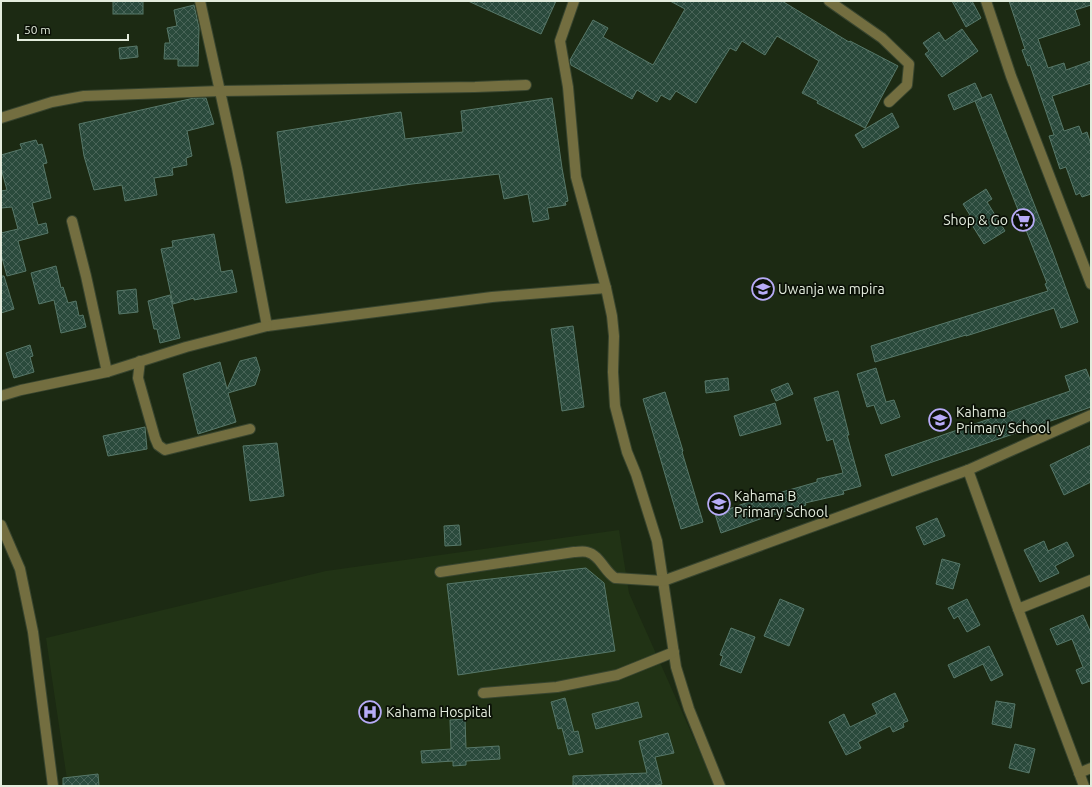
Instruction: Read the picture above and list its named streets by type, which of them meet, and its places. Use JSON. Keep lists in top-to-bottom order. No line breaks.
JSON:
{"places":{"supermarket":["Shop & Go"],"school or university":["Uwanja wa mpira","Kahama Primary School","Kahama B Primary School"],"hospital":["Kahama Hospital"]},"scale_bar":"50 m"}
